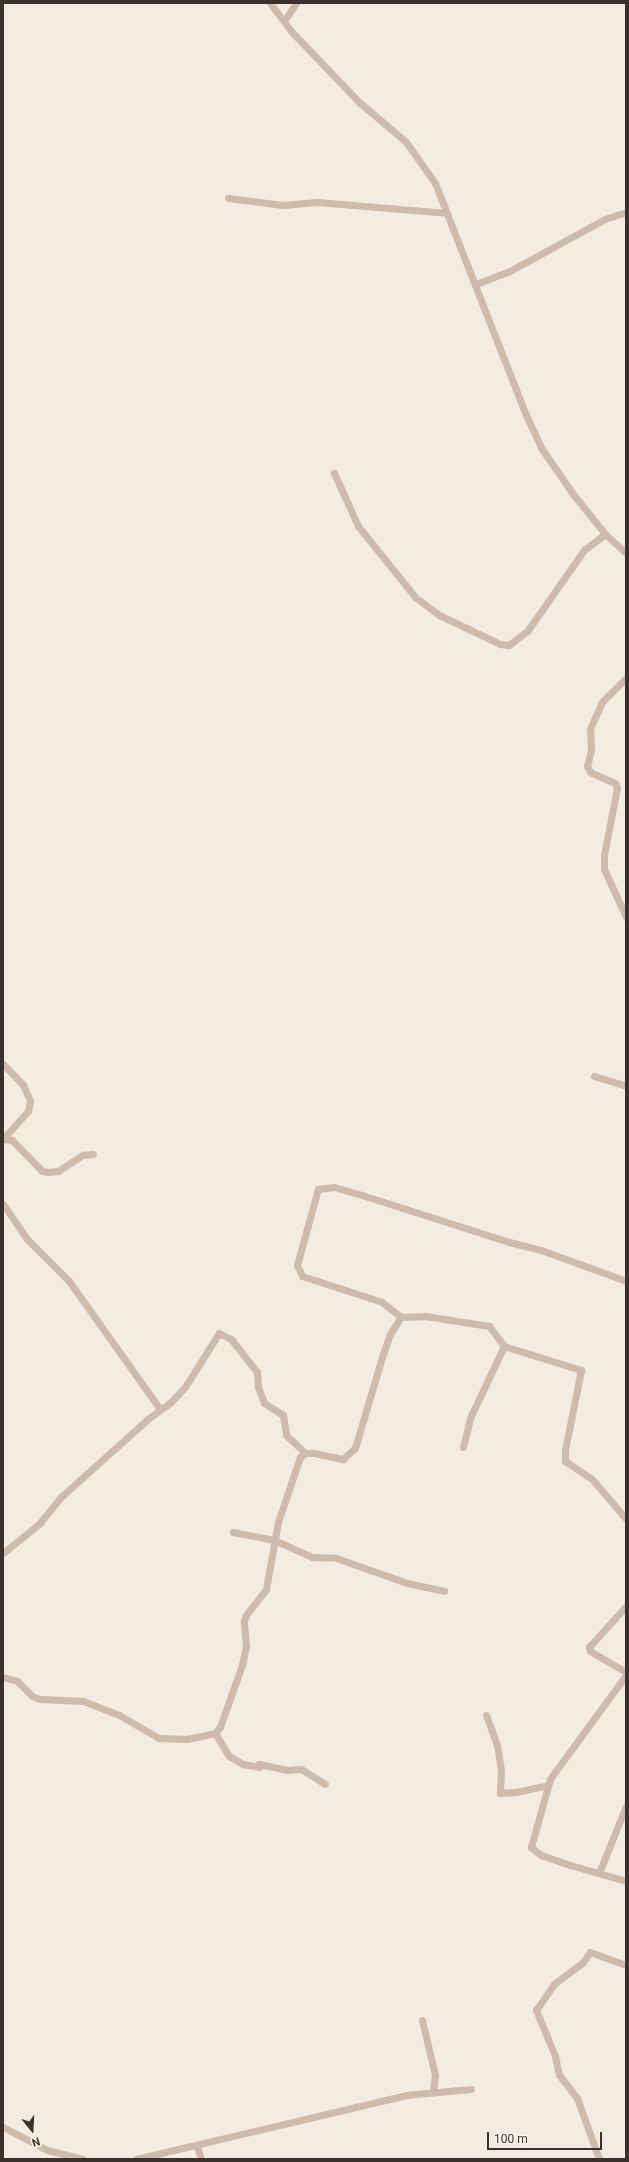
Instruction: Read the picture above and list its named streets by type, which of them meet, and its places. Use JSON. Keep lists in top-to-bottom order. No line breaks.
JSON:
{"scale_bar":"100 m","north":"bottom"}
